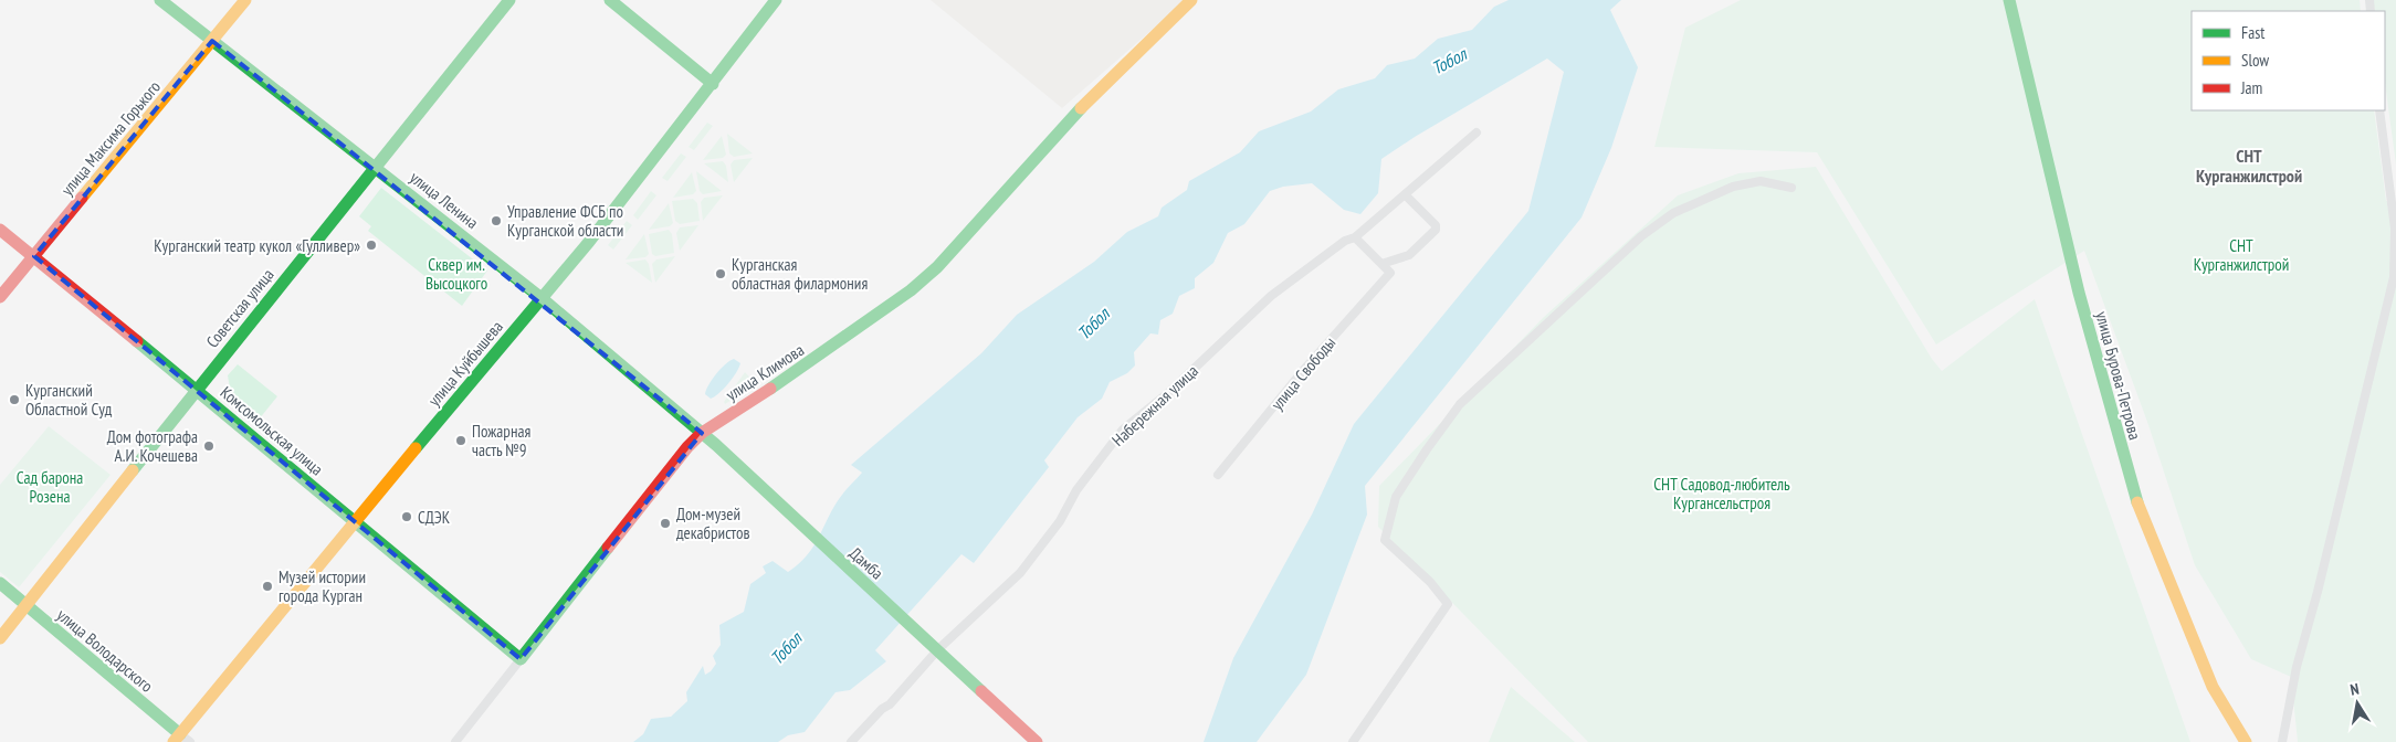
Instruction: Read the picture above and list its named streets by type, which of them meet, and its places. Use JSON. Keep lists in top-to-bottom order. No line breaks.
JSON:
{"streets":{"street":["улица Максима Горького","улица Ленина","Советская улица","улица Куйбышева","улица Климова","улица Свободы","улица Бурова-Петрова","Набережная улица","Комсомольская улица","Дамба","улица Володарского"]},"crossings":[["улица Максима Горького","улица Ленина"],["улица Максима Горького","Комсомольская улица"],["улица Ленина","Советская улица"],["улица Ленина","улица Куйбышева"],["улица Ленина","улица Климова"],["улица Ленина","Дамба"],["Советская улица","Комсомольская улица"],["Советская улица","улица Володарского"],["улица Куйбышева","Комсомольская улица"],["улица Куйбышева","улица Володарского"],["улица Климова","Комсомольская улица"],["улица Климова","Дамба"],["Набережная улица","Дамба"]],"districts":["СНТ Курганжилстрой"],"water":["Тобол"],"parks":["СНТ Курганжилстрой","Сквер им. Высоцкого","Сад барона Розена","СНТ Садовод-любитель Кургансельстроя"],"places":["Управление ФСБ по Курганской области","Курганский театр кукол «Гулливер»","Курганская областная филармония","Курганский Областной Суд","Пожарная часть №9","Дом фотографа А.И. Кочешева","СДЭК","Дом-музей декабристов","Музей истории города Курган"],"legend":["Fast","Slow","Jam"],"north":"top"}
